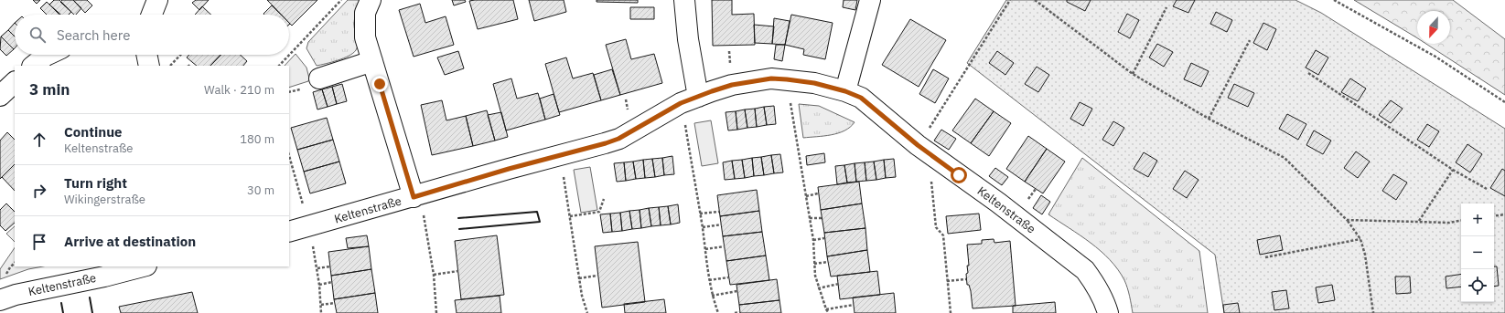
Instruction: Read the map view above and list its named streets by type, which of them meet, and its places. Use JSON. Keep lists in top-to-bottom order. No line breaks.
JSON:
{"streets":{"street":["Keltenstraße"]},"north":"bottom","page":{"search":"Search here","heading":["3 min","Walk · 210 m"],"list":[["Continue","Keltenstraße","180 m"],["Turn right","Wikingerstraße","30 m"],"Arrive at destination"],"map_buttons":["+","−"]}}
